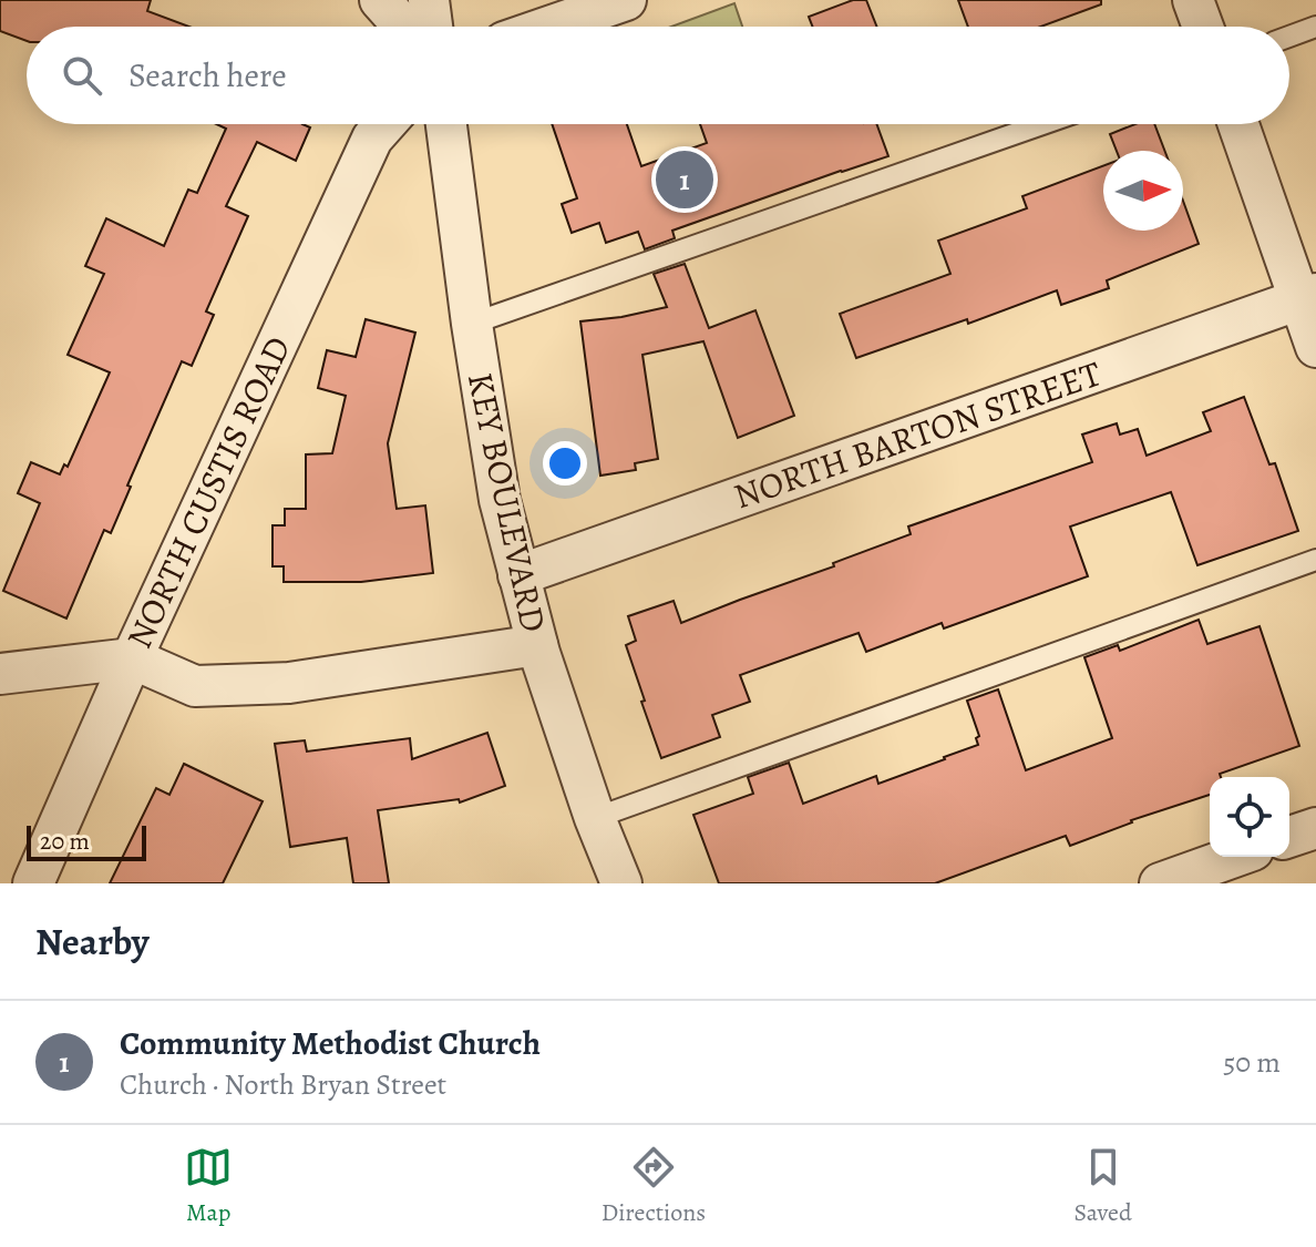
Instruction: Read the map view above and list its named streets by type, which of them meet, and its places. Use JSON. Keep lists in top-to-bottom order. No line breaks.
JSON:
{"streets":{"street":["NORTH BARTON STREET","NORTH CUSTIS ROAD","KEY BOULEVARD"]},"crossings":[["NORTH BARTON STREET","KEY BOULEVARD"]],"scale_bar":"20 m","north":"right","page":{"search":"Search here","pins":"1","scale":"20 m","heading":"Nearby","list":[{"mark":"1","name":"Community Methodist Church","note":"Church · North Bryan Street","value":"50 m"}],"nav":["Map","Directions","Saved"]}}
